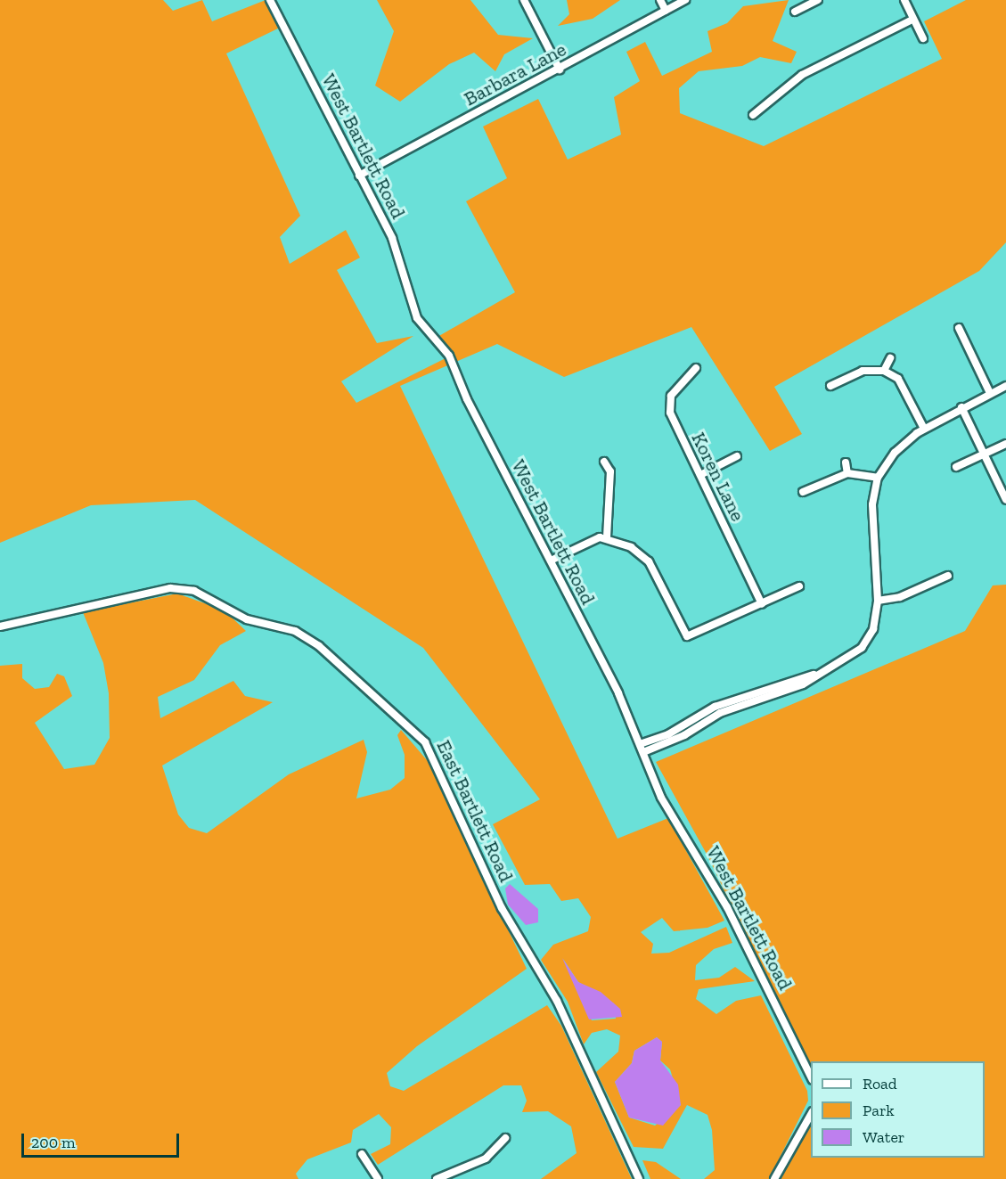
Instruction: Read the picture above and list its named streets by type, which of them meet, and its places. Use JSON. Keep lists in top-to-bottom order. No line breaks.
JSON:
{"streets":{"street":["Barbara Lane","West Bartlett Road","Koren Lane","East Bartlett Road"]},"crossings":[["Barbara Lane","West Bartlett Road"]],"legend":["Road","Park","Water"],"scale_bar":"200 m"}
